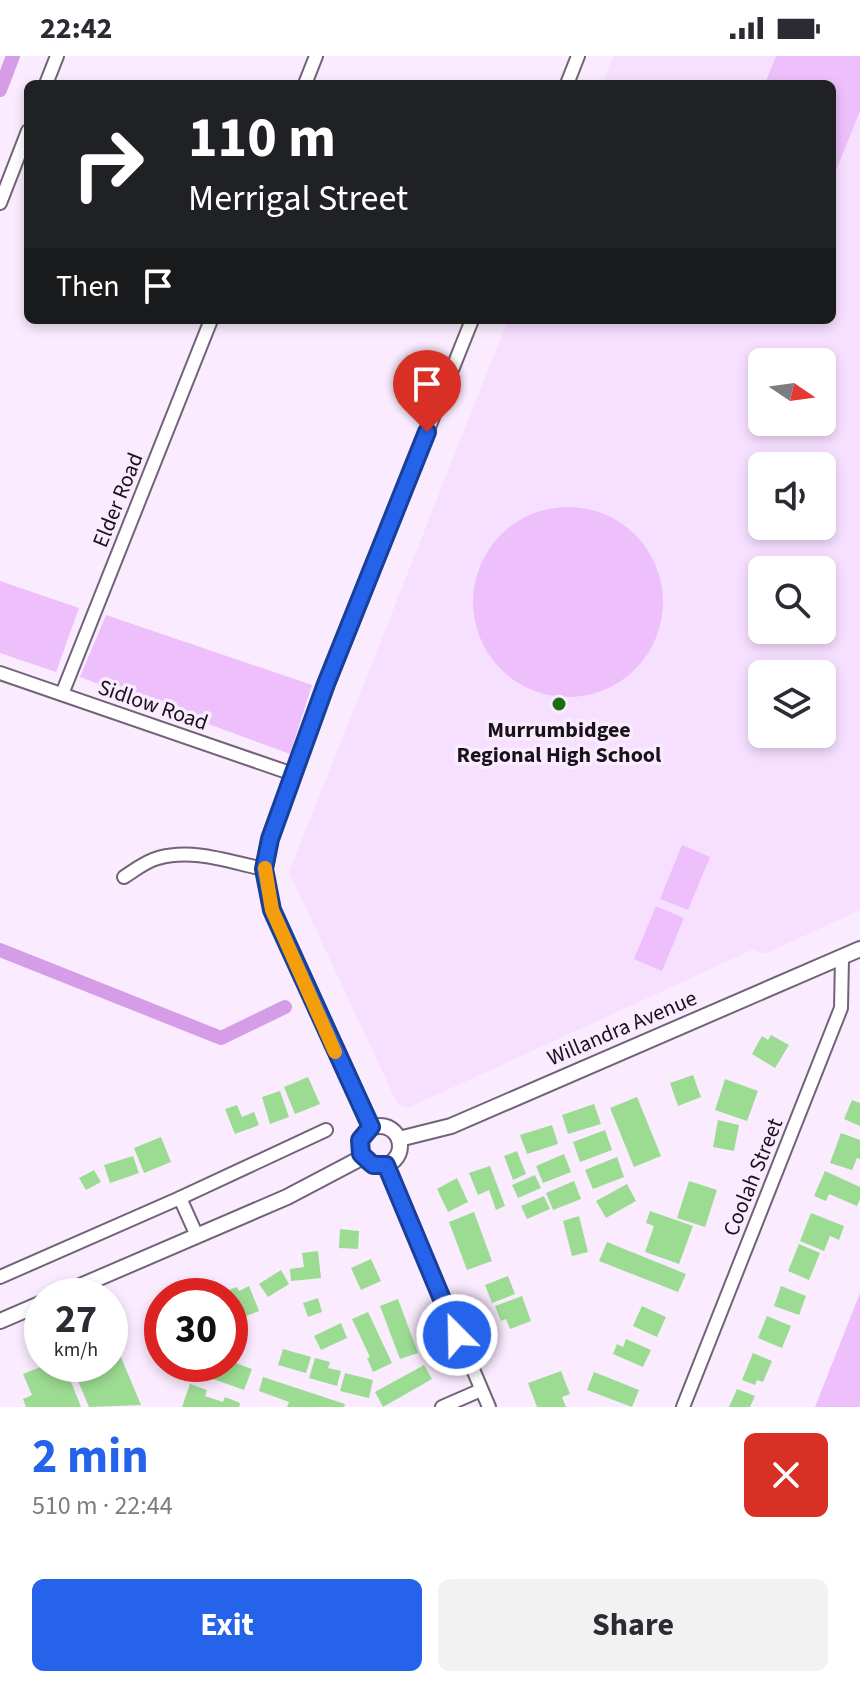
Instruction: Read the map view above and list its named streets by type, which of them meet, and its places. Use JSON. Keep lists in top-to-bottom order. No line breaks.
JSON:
{"streets":{"street":["Elder Road","Sidlow Road","Willandra Avenue","Coolah Street"]},"crossings":[["Elder Road","Sidlow Road"],["Willandra Avenue","Coolah Street"]],"places":["Murrumbidgee Regional High School"],"north":"right","page":{"status":"22:42","turn":["110 m","Merrigal Street"],"then":"Then","speed":"27 km/h","limit":"30","heading":["2 min","510 m · 22:44"],"buttons":["Exit","Share"]}}
